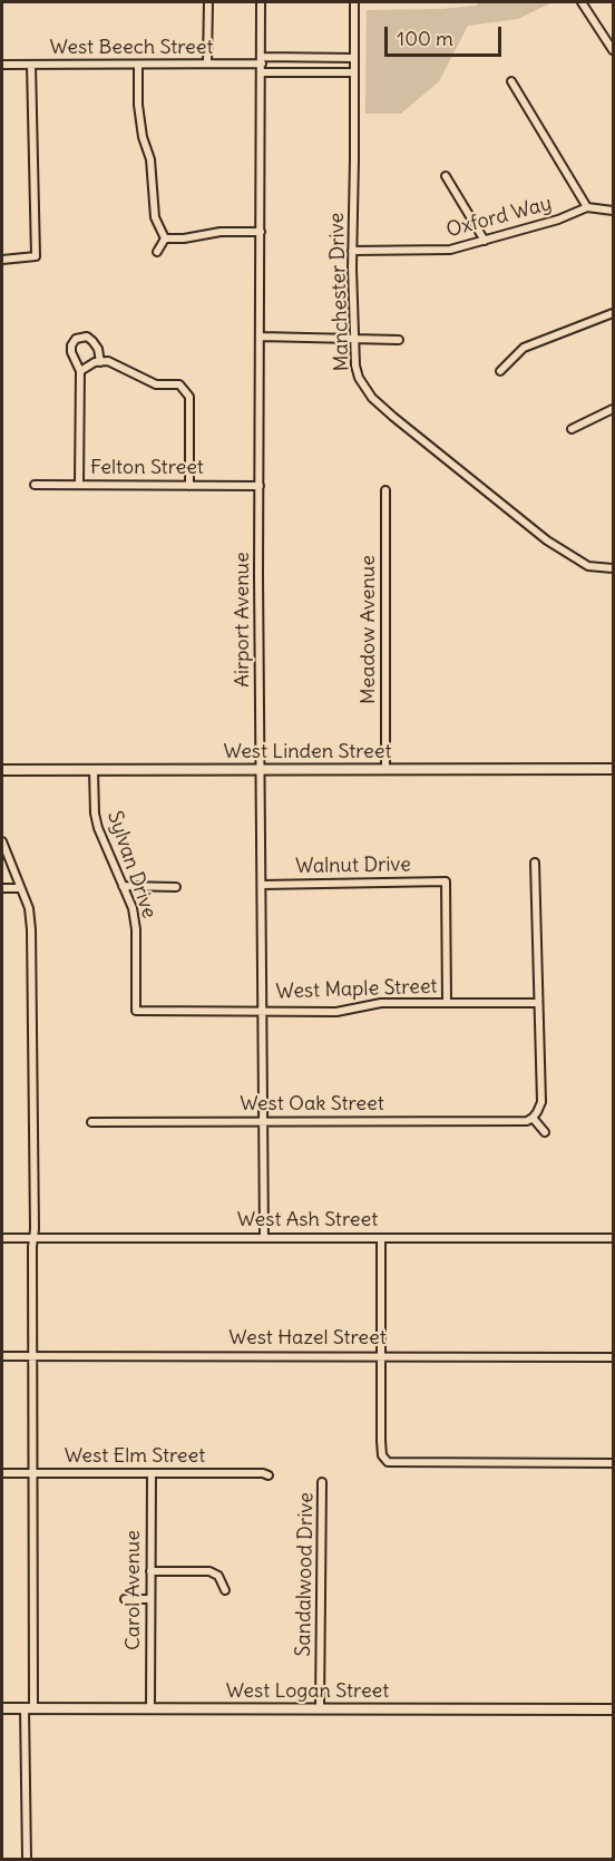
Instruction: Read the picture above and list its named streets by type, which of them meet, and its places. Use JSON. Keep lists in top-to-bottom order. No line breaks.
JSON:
{"streets":{"street":["West Beech Street","Oxford Way","Manchester Drive","Felton Street","Airport Avenue","Meadow Avenue","West Linden Street","Sylvan Drive","Walnut Drive","West Maple Street","West Oak Street","West Ash Street","West Hazel Street","West Elm Street","Sandalwood Drive","Carol Avenue","West Logan Street"]},"crossings":[["West Beech Street","Manchester Drive"],["West Beech Street","Airport Avenue"],["Oxford Way","Manchester Drive"],["Felton Street","Airport Avenue"],["Airport Avenue","West Linden Street"],["Airport Avenue","Walnut Drive"],["Airport Avenue","West Maple Street"],["Airport Avenue","West Oak Street"],["Airport Avenue","West Ash Street"],["Meadow Avenue","West Linden Street"],["West Linden Street","Sylvan Drive"],["Sylvan Drive","West Maple Street"],["Walnut Drive","West Maple Street"],["West Elm Street","Carol Avenue"],["Sandalwood Drive","West Logan Street"],["Carol Avenue","West Logan Street"]],"scale_bar":"100 m"}
